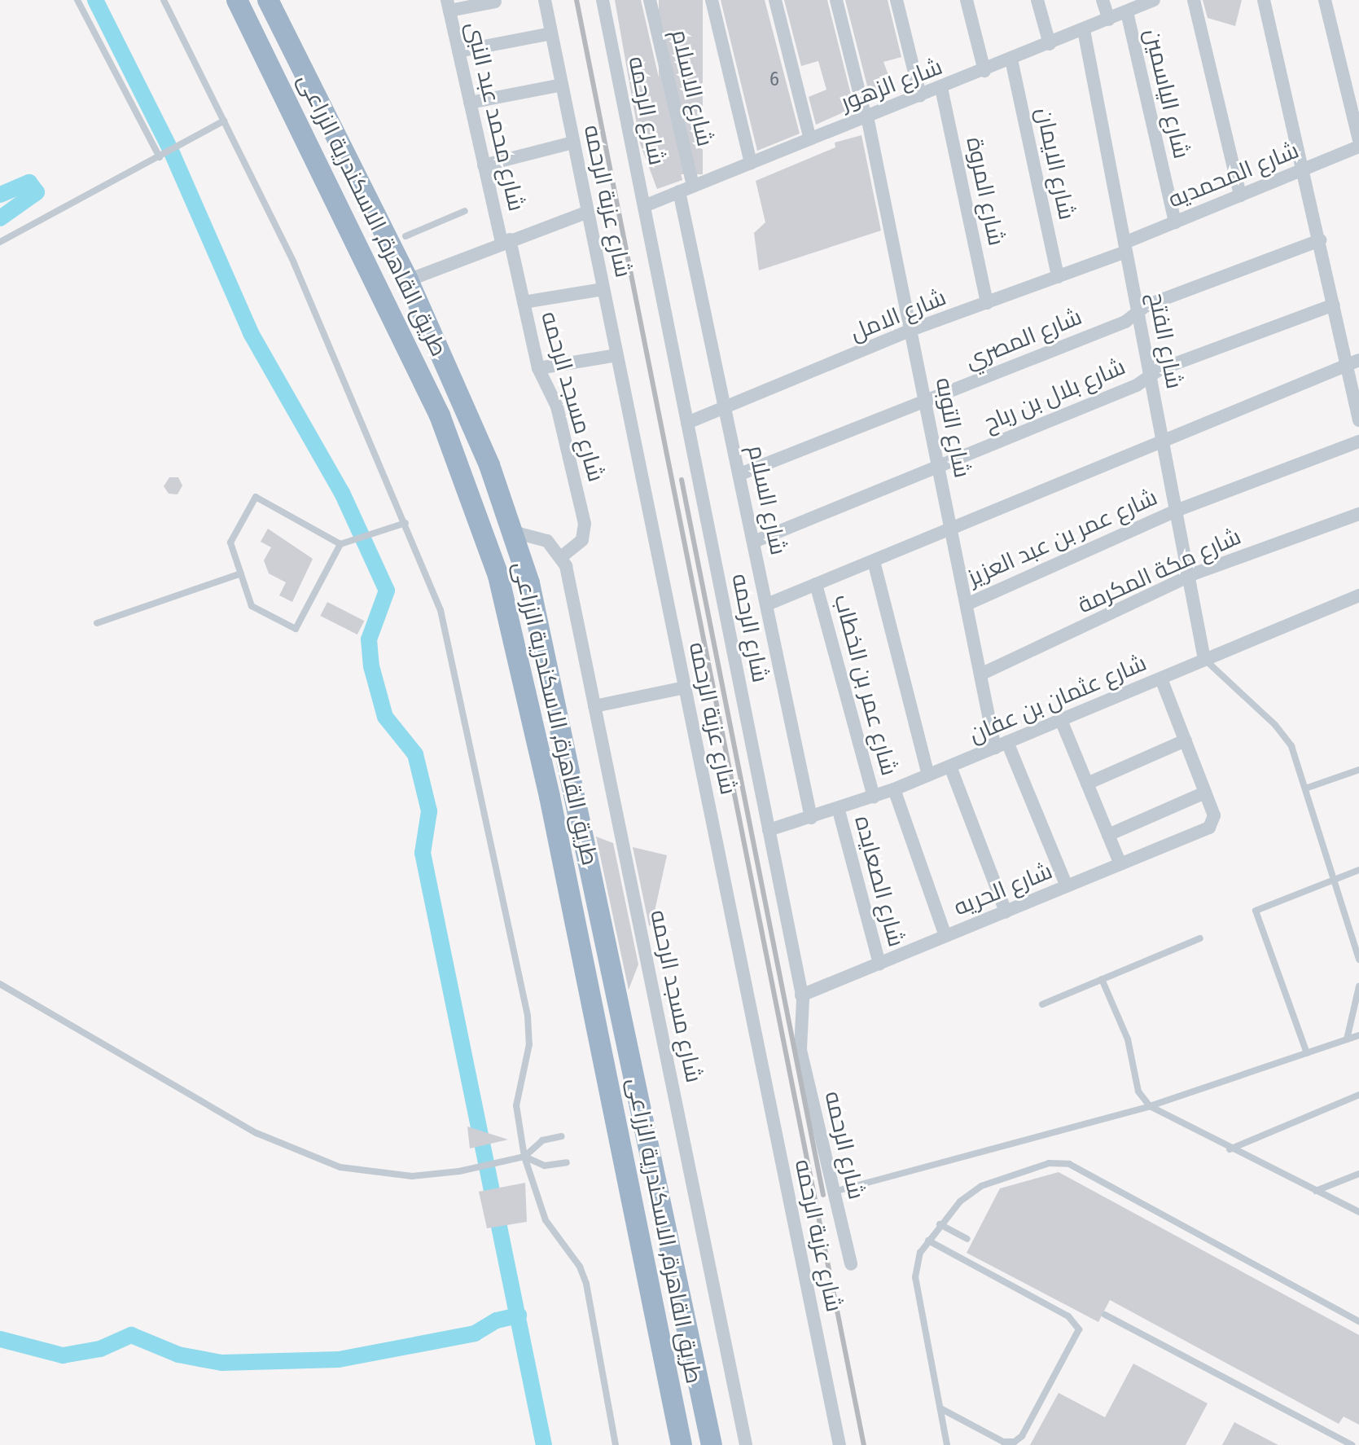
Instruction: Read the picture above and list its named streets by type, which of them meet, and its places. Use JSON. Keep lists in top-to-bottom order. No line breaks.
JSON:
{"streets":{"highway":["طريق القاهرة, الاسكندرية الزراعى"],"street":["شارع الزهور","شارع الاسلام","شارع الياسمين","شارع الرحمه","شارع محمد عبد النبى","شارع الايمان","شارع المحمديه","شارع المروة","شارع عزبة الرحمه","شارع الامل","شارع المصري","شارع الفتح","شارع بلال بن رباح","شارع مسجد الرحمه","شارع التوبه","شارع السلام","شارع عمر بن عبد العزيز","شارع مكة المكرمة","شارع عمر بن الخطاب","شارع عثمان بن عفان","شارع الصعايده","شارع الحريه"]},"crossings":[["شارع الزهور","شارع الاسلام"],["شارع الزهور","شارع الياسمين"],["شارع الزهور","شارع الرحمه"],["شارع الزهور","شارع الايمان"],["شارع الزهور","شارع المروة"],["شارع الزهور","شارع الفتح"],["شارع الزهور","شارع التوبه"],["شارع الزهور","شارع السلام"],["شارع الياسمين","شارع المحمديه"],["شارع الرحمه","شارع الامل"],["شارع الرحمه","شارع عثمان بن عفان"],["شارع الرحمه","شارع الحريه"],["شارع محمد عبد النبى","شارع مسجد الرحمه"],["شارع الايمان","شارع الامل"],["شارع المحمديه","شارع الامل"],["شارع المحمديه","شارع الفتح"],["شارع المروة","شارع الامل"],["شارع الامل","شارع الفتح"],["شارع الامل","شارع التوبه"],["شارع الامل","شارع السلام"],["شارع المصري","شارع الفتح"],["شارع المصري","شارع التوبه"],["شارع المصري","شارع السلام"],["شارع الفتح","شارع بلال بن رباح"],["شارع الفتح","شارع عمر بن عبد العزيز"],["شارع الفتح","شارع مكة المكرمة"],["شارع الفتح","شارع عثمان بن عفان"],["شارع بلال بن رباح","شارع التوبه"],["شارع بلال بن رباح","شارع السلام"],["شارع التوبه","شارع عمر بن عبد العزيز"],["شارع التوبه","شارع مكة المكرمة"],["شارع التوبه","شارع عثمان بن عفان"],["شارع التوبه","شارع الحريه"],["شارع السلام","شارع عثمان بن عفان"],["شارع عمر بن الخطاب","شارع عثمان بن عفان"],["شارع عثمان بن عفان","شارع الصعايده"],["شارع الصعايده","شارع الحريه"]],"house_numbers":["6"]}
